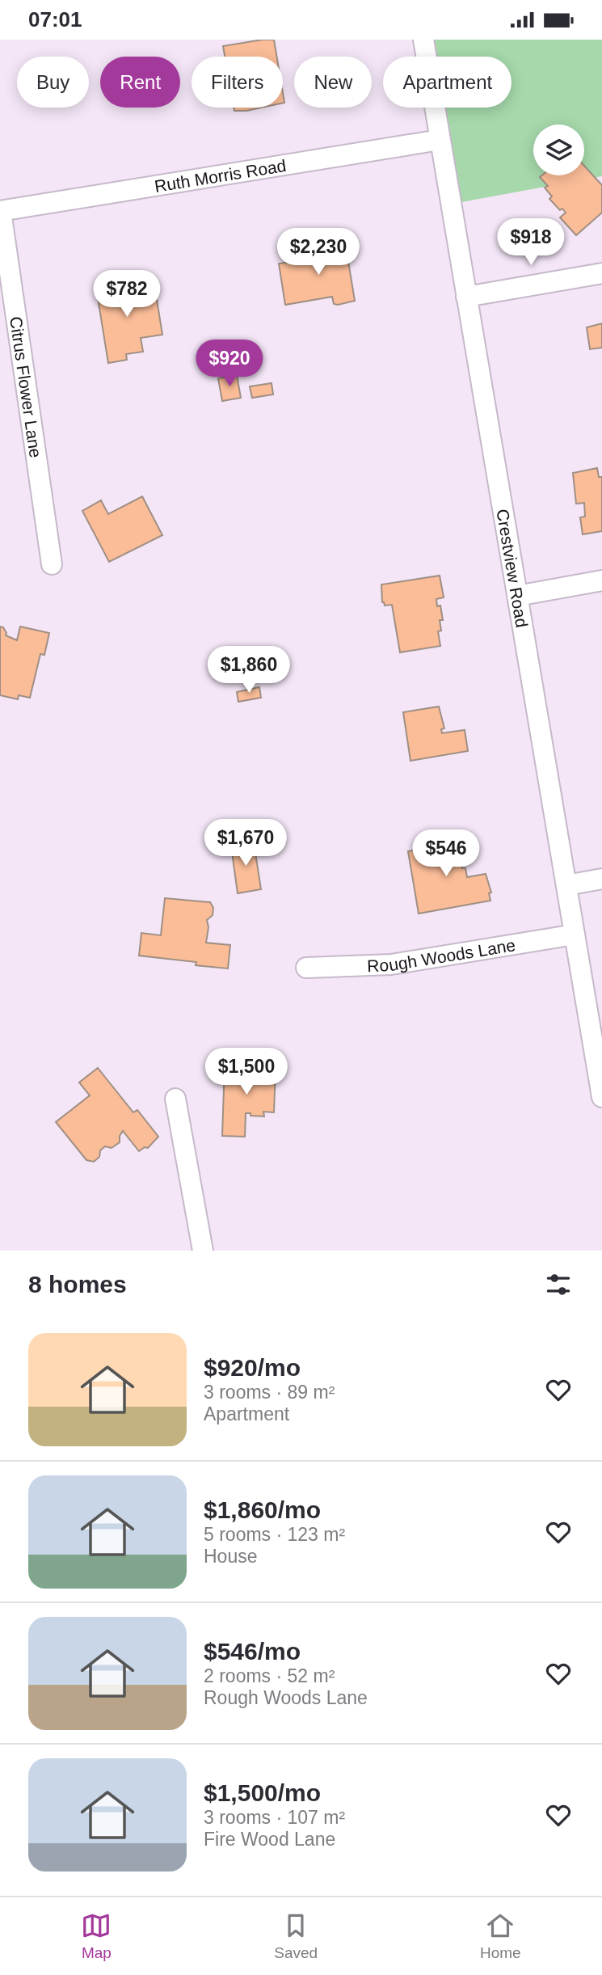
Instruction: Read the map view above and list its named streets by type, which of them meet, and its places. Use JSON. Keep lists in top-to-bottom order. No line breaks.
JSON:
{"streets":{"street":["Ruth Morris Road","Citrus Flower Lane","Crestview Road","Rough Woods Lane"]},"crossings":[["Ruth Morris Road","Citrus Flower Lane"],["Ruth Morris Road","Crestview Road"],["Crestview Road","Rough Woods Lane"]],"page":{"status":"07:01","chip":["Buy","Rent","Filters","New","Apartment"],"price":["$918","$2,230","$782","$920","$1,860","$1,670","$546","$1,500"],"heading":"8 homes","list":[{"name":"$920/mo","note":"3 rooms · 89 m² · Apartment"},{"name":"$1,860/mo","note":"5 rooms · 123 m² · House"},{"name":"$546/mo","note":"2 rooms · 52 m² · Rough Woods Lane"},{"name":"$1,500/mo","note":"3 rooms · 107 m² · Fire Wood Lane"}],"tabs":["Map","Saved","Home"]}}
